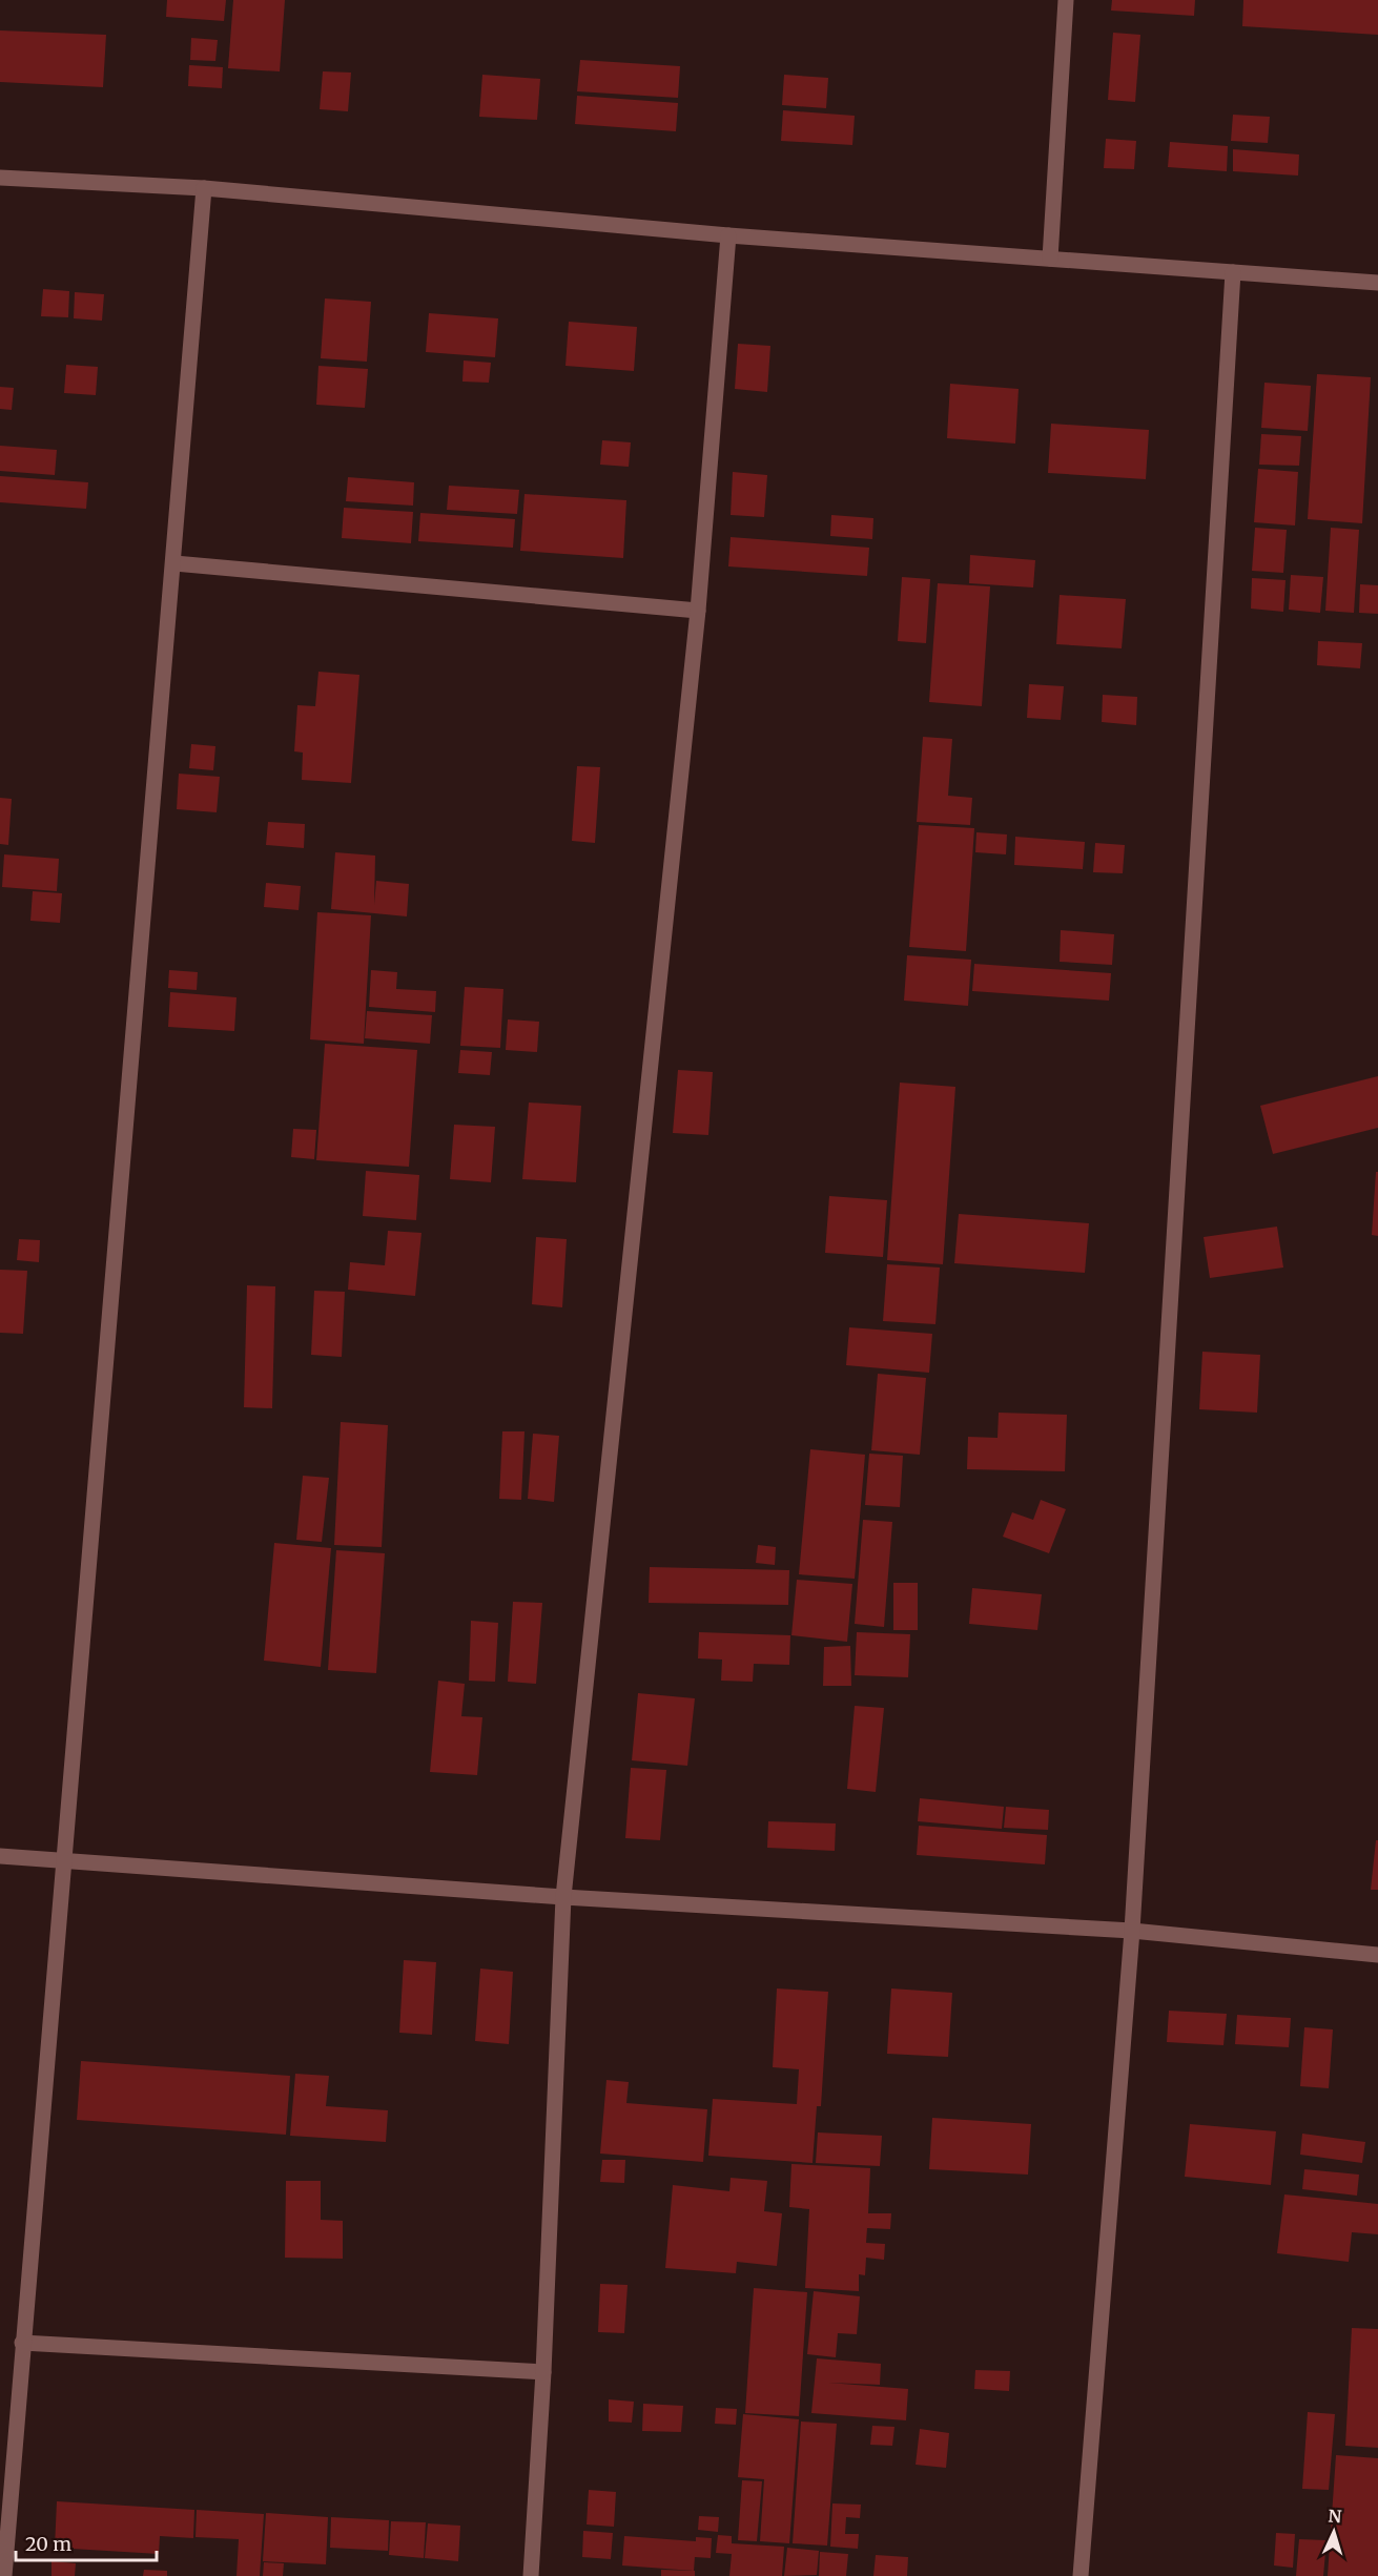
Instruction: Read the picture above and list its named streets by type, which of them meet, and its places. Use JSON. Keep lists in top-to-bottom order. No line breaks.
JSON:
{"scale_bar":"20 m","north":"top"}
